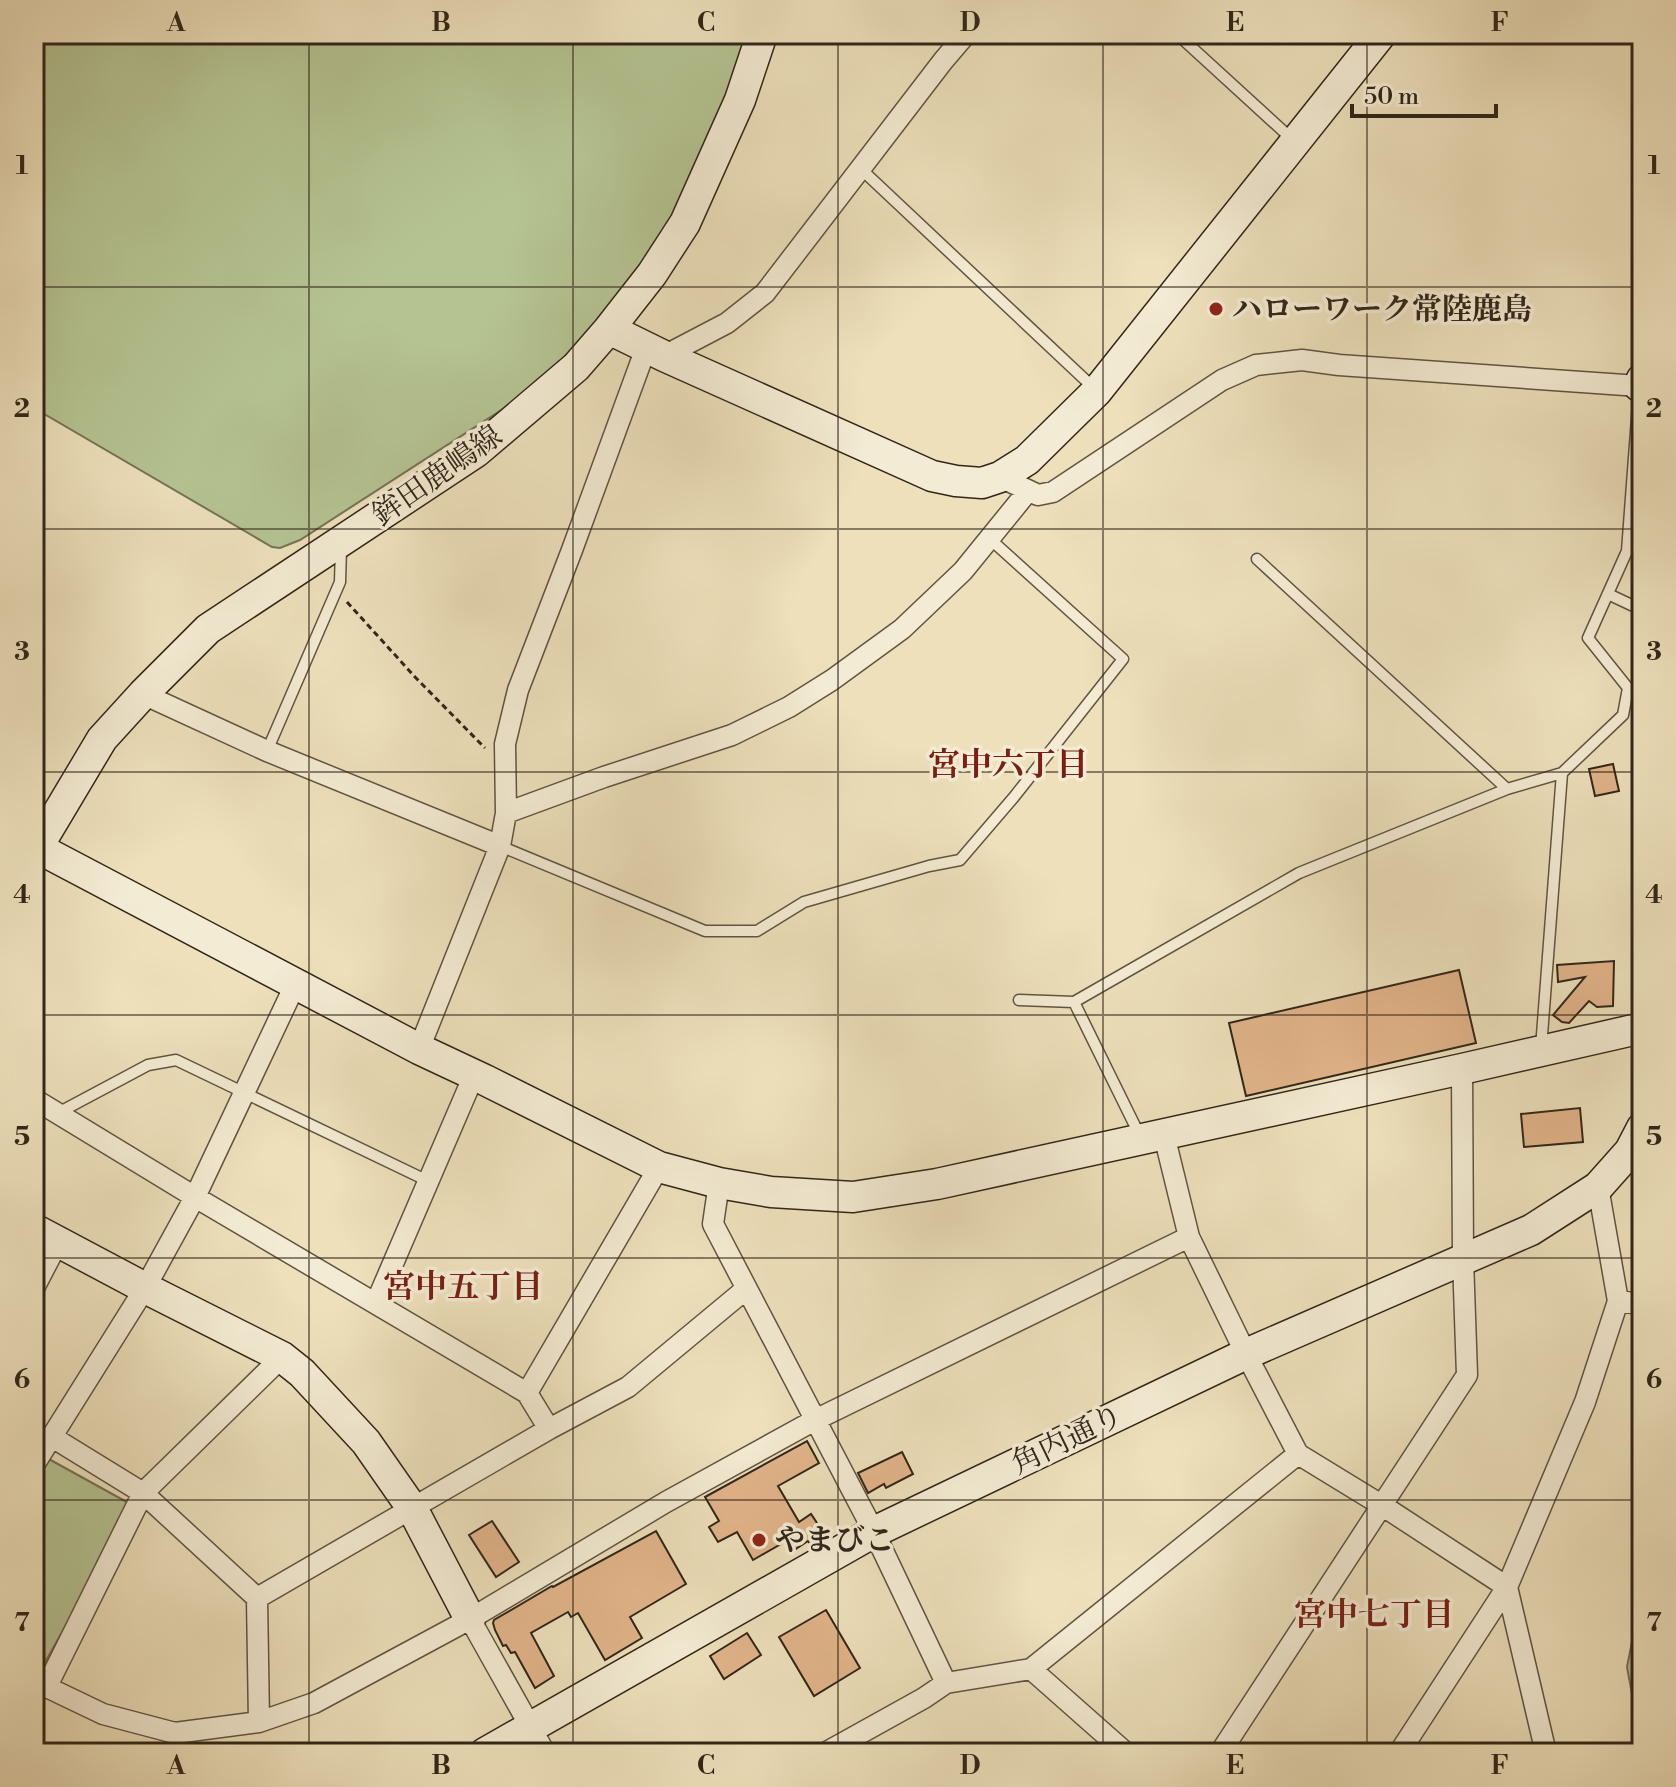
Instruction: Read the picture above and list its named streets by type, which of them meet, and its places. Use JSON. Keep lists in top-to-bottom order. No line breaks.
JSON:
{"streets":{"street":["鉾田鹿嶋線","角内通り"]},"districts":["宮中六丁目","宮中五丁目","宮中七丁目"],"places":["ハローワーク常陸鹿島","やまびこ"],"scale_bar":"50 m","grid":{"columns":["A","B","C","D","E","F"],"rows":["1","2","3","4","5","6","7"]}}
